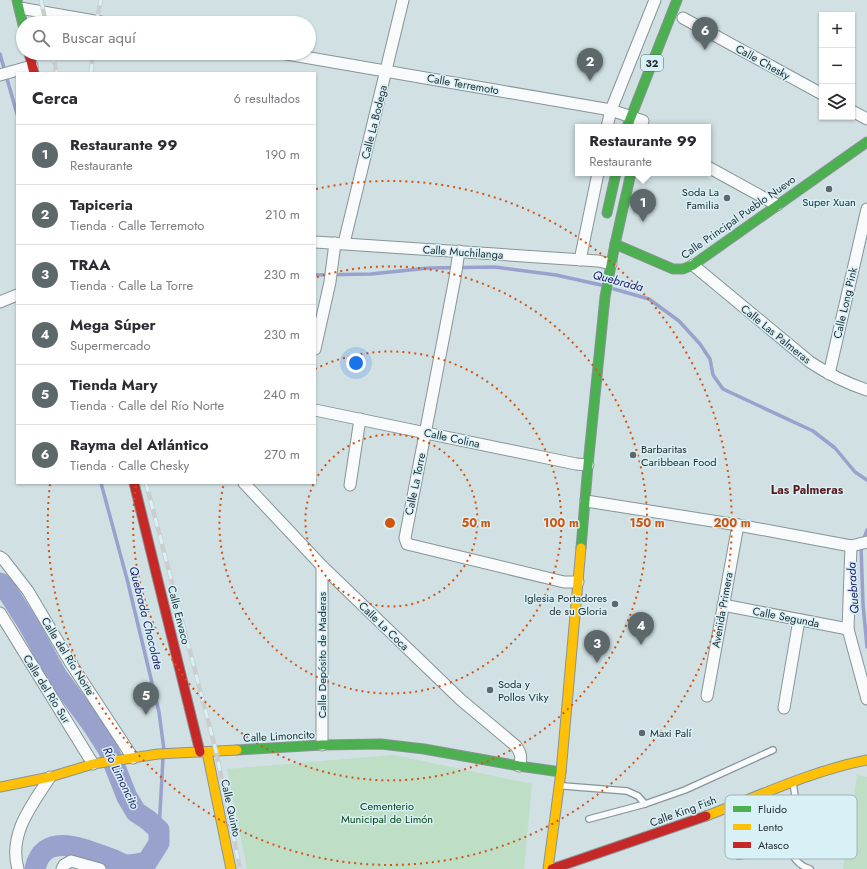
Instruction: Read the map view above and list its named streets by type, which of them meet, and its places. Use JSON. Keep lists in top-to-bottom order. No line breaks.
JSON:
{"streets":{"main road":["32","Calle Principal Pueblo Nuevo","Calle Envaco","Calle Limoncito","Calle Quinto","Calle King Fish"],"street":["Calle Chesky","Calle Terremoto","Calle La Bodega","Calle Muchilanga","Calle Long Pink","Calle Las Palmeras","Calle Colina","Calle La Torre","Avenida Primera","Calle Segunda","Calle La Coca","Calle Depósito de Maderas","Calle del Río Norte","Calle del Río Sur"]},"crossings":[["32","Calle Terremoto"],["Calle Terremoto","Calle La Bodega"],["Calle La Bodega","Calle Muchilanga"],["Calle Principal Pueblo Nuevo","Calle Las Palmeras"],["Calle Muchilanga","Calle La Torre"],["Calle Long Pink","Calle Las Palmeras"],["Calle Colina","Calle La Torre"],["Avenida Primera","Calle Segunda"],["Calle Envaco","Calle Limoncito"],["Calle Envaco","Calle Quinto"],["Calle La Coca","Calle Depósito de Maderas"],["Calle La Coca","Calle Limoncito"],["Calle Depósito de Maderas","Calle Limoncito"],["Calle del Río Norte","Calle Limoncito"],["Calle del Río Sur","Calle Limoncito"],["Calle Limoncito","Calle Quinto"]],"districts":["Las Palmeras"],"water":["Quebrada","Quebrada Chocolate","Río Limoncito"],"parks":["Cementerio Municipal de Limón"],"places":["Super Xuan","Soda La Familia","Barbaritas Caribbean Food","Iglesia Portadores de su Gloria","Soda y Pollos Viky","Maxi Palí"],"legend":["Fluido","Lento","Atasco"],"page":{"map_buttons":["+","−"],"search":"Buscar aquí","pins":["6","2","1","4","3","5"],"heading":["Cerca","6 resultados"],"popup":["Restaurante 99","Restaurante"],"list":[{"mark":"1","name":"Restaurante 99","note":"Restaurante","value":"190 m"},{"mark":"2","name":"Tapiceria","note":"Tienda · Calle Terremoto","value":"210 m"},{"mark":"3","name":"TRAA","note":"Tienda · Calle La Torre","value":"230 m"},{"mark":"4","name":"Mega Súper","note":"Supermercado","value":"230 m"},{"mark":"5","name":"Tienda Mary","note":"Tienda · Calle del Río Norte","value":"240 m"},{"mark":"6","name":"Rayma del Atlántico","note":"Tienda · Calle Chesky","value":"270 m"}]},"rings":["50 m","100 m","150 m","200 m"]}
